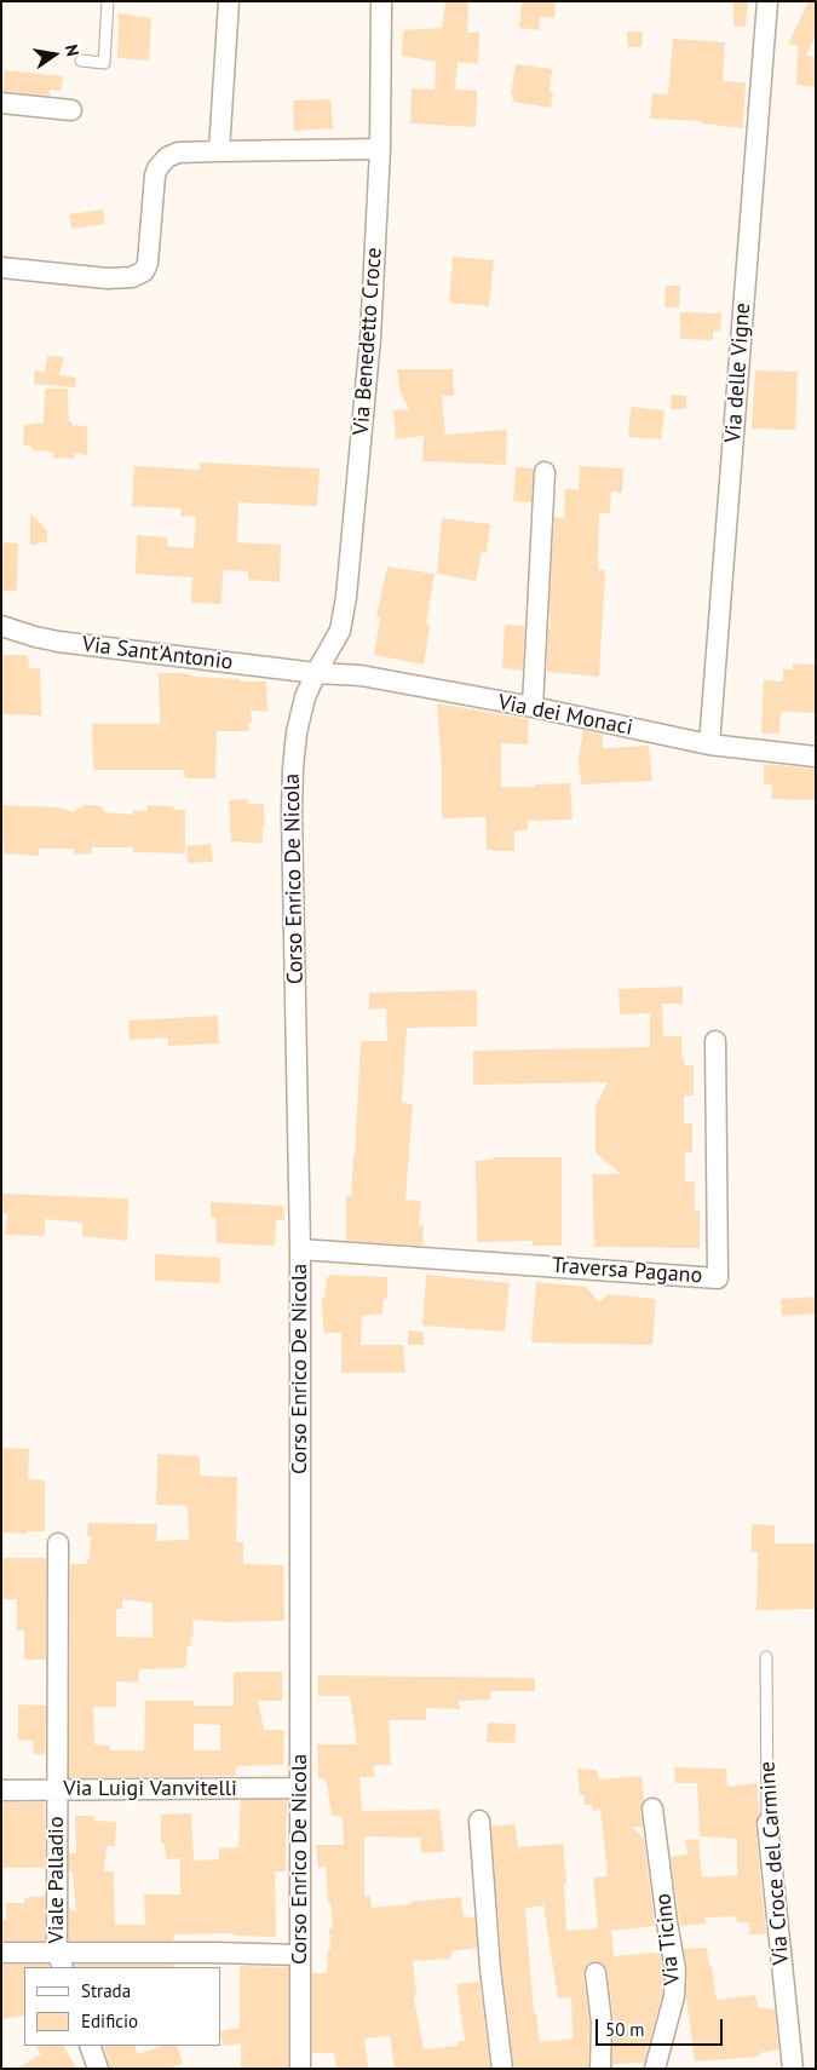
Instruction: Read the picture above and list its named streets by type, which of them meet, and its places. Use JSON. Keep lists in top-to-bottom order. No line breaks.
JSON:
{"streets":{"street":["Via Benedetto Croce","Via delle Vigne","Via Sant'Antonio","Via dei Monaci","Corso Enrico De Nicola","Traversa Pagano","Via Luigi Vanvitelli","Via Croce del Carmine","Viale Palladio","Via Ticino"]},"crossings":[["Via Benedetto Croce","Via Sant'Antonio"],["Via Benedetto Croce","Via dei Monaci"],["Via Benedetto Croce","Corso Enrico De Nicola"],["Via delle Vigne","Via dei Monaci"],["Via Sant'Antonio","Via dei Monaci"],["Via Sant'Antonio","Corso Enrico De Nicola"],["Via dei Monaci","Corso Enrico De Nicola"],["Corso Enrico De Nicola","Traversa Pagano"],["Corso Enrico De Nicola","Via Luigi Vanvitelli"],["Via Luigi Vanvitelli","Viale Palladio"]],"legend":["Strada","Edificio"],"scale_bar":"50 m","north":"right"}
